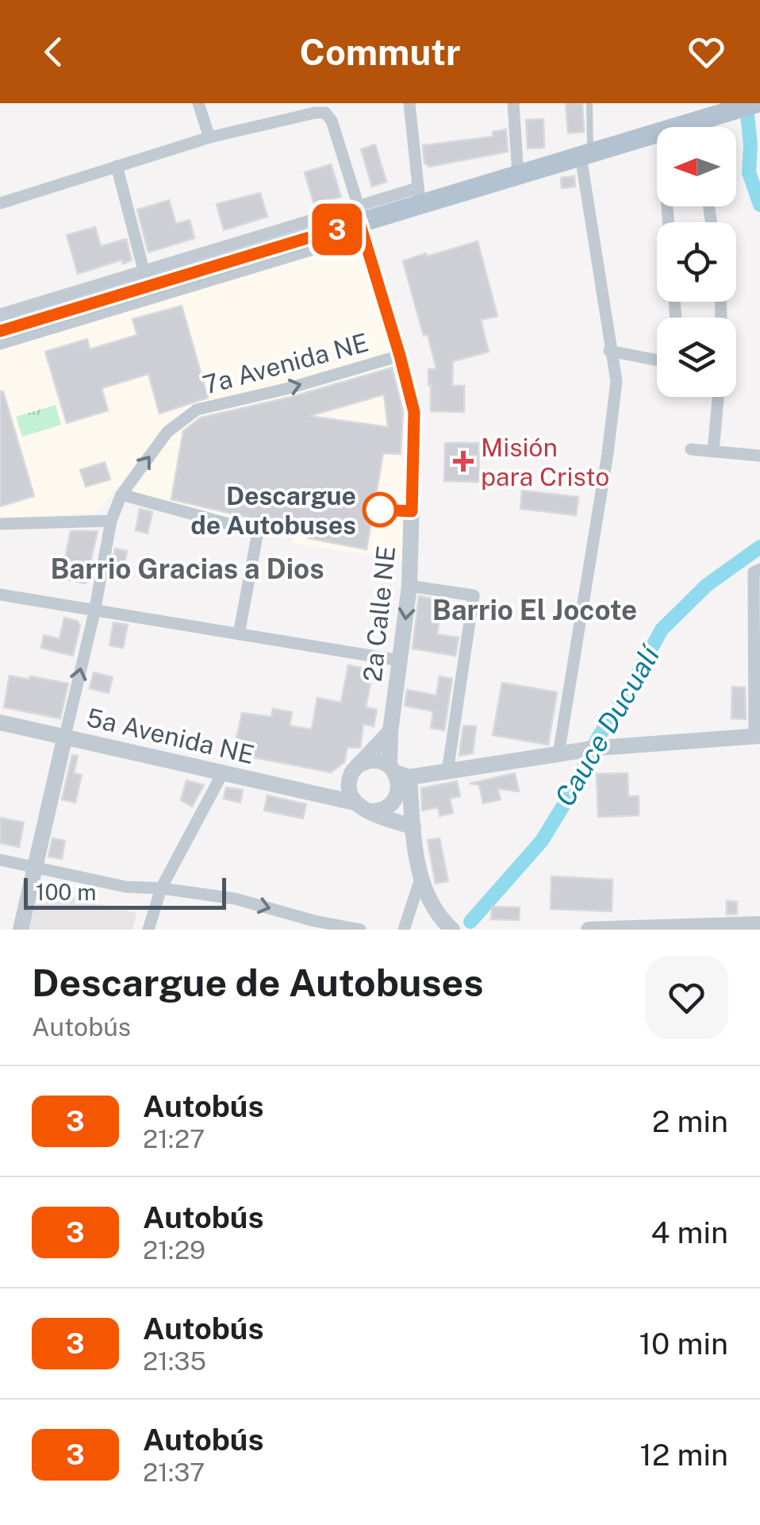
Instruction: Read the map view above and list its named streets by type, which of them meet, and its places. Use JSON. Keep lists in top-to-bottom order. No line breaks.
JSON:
{"streets":{"street":["7a Avenida NE","2a Calle NE","5a Avenida NE"]},"crossings":[["7a Avenida NE","2a Calle NE"],["7a Avenida NE","5a Avenida NE"],["2a Calle NE","5a Avenida NE"]],"one_way":["7a Avenida NE"],"districts":["Barrio Gracias a Dios","Barrio El Jocote"],"water":["Cauce Ducualí"],"places":{"health":["Misión para Cristo"],"other":["Descargue de Autobuses"]},"lines":["bus line 3"],"scale_bar":"100 m","north":"left","page":{"header":"Commutr","on_map":"3","scale":"100 m","heading":["Descargue de Autobuses","Autobús"],"list":[{"mark":"3","name":"Autobús","note":"21:27","value":"2 min"},{"mark":"3","name":"Autobús","note":"21:29","value":"4 min"},{"mark":"3","name":"Autobús","note":"21:35","value":"10 min"},{"mark":"3","name":"Autobús","note":"21:37","value":"12 min"}]}}
